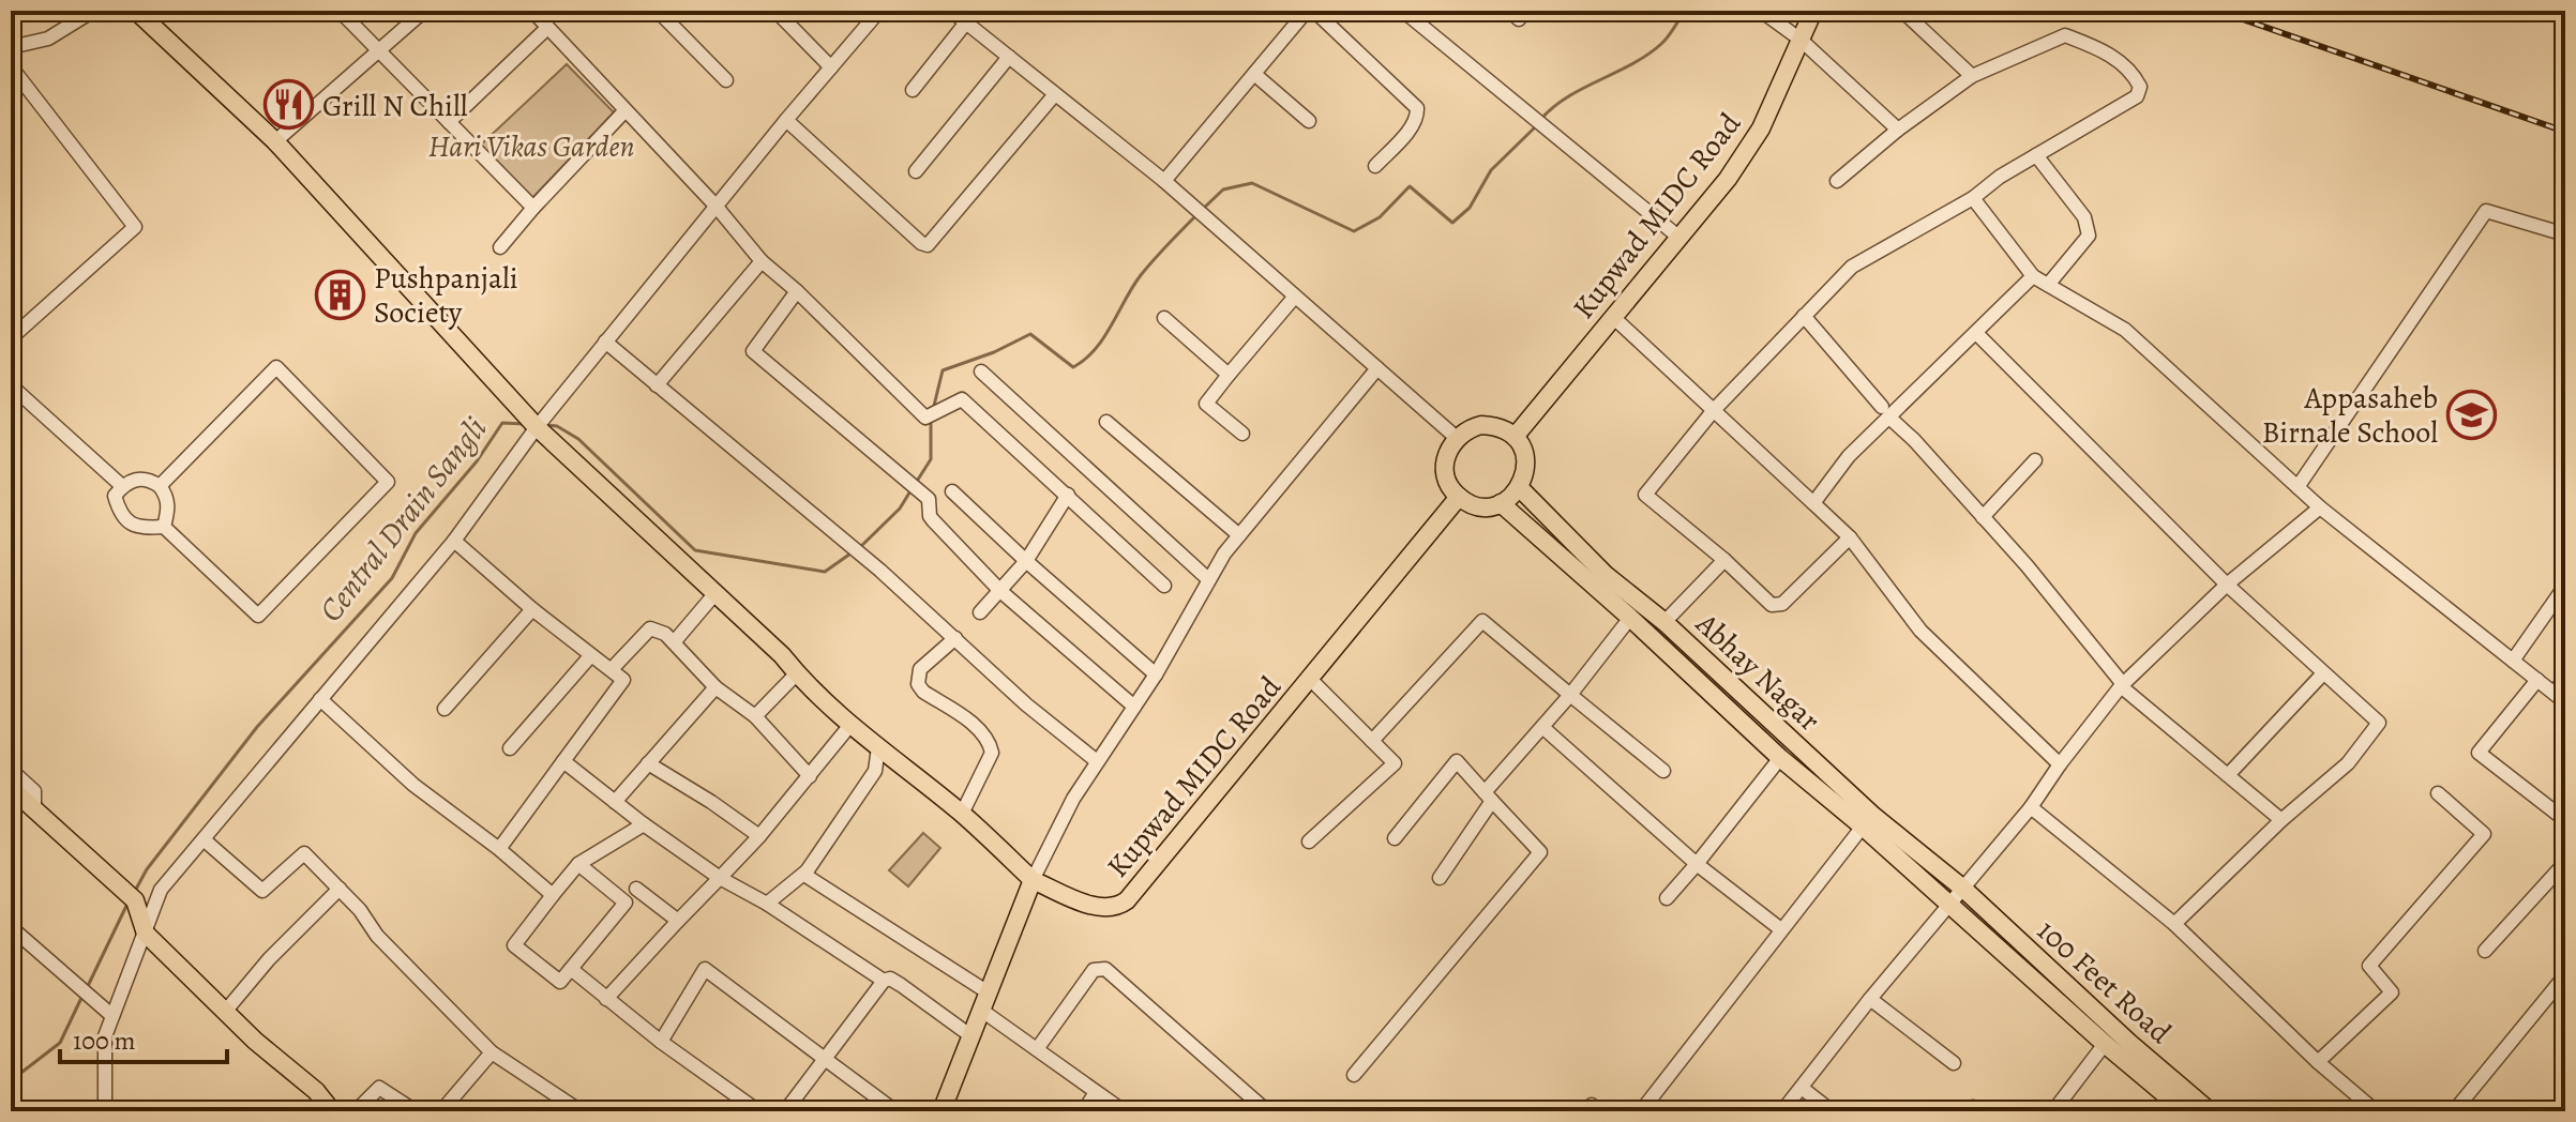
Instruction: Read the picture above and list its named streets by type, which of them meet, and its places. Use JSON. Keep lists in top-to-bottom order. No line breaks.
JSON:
{"streets":{"main road":["Kupwad MIDC Road","Abhay Nagar","100 Feet Road"]},"crossings":[["Kupwad MIDC Road","Abhay Nagar"],["Abhay Nagar","100 Feet Road"]],"water":["Central Drain Sangli"],"parks":["Hari Vikas Garden"],"places":{"restaurant":["Grill N Chill"],"building":["Pushpanjali Society"],"school or university":["Appasaheb Birnale School"]},"scale_bar":"100 m"}
